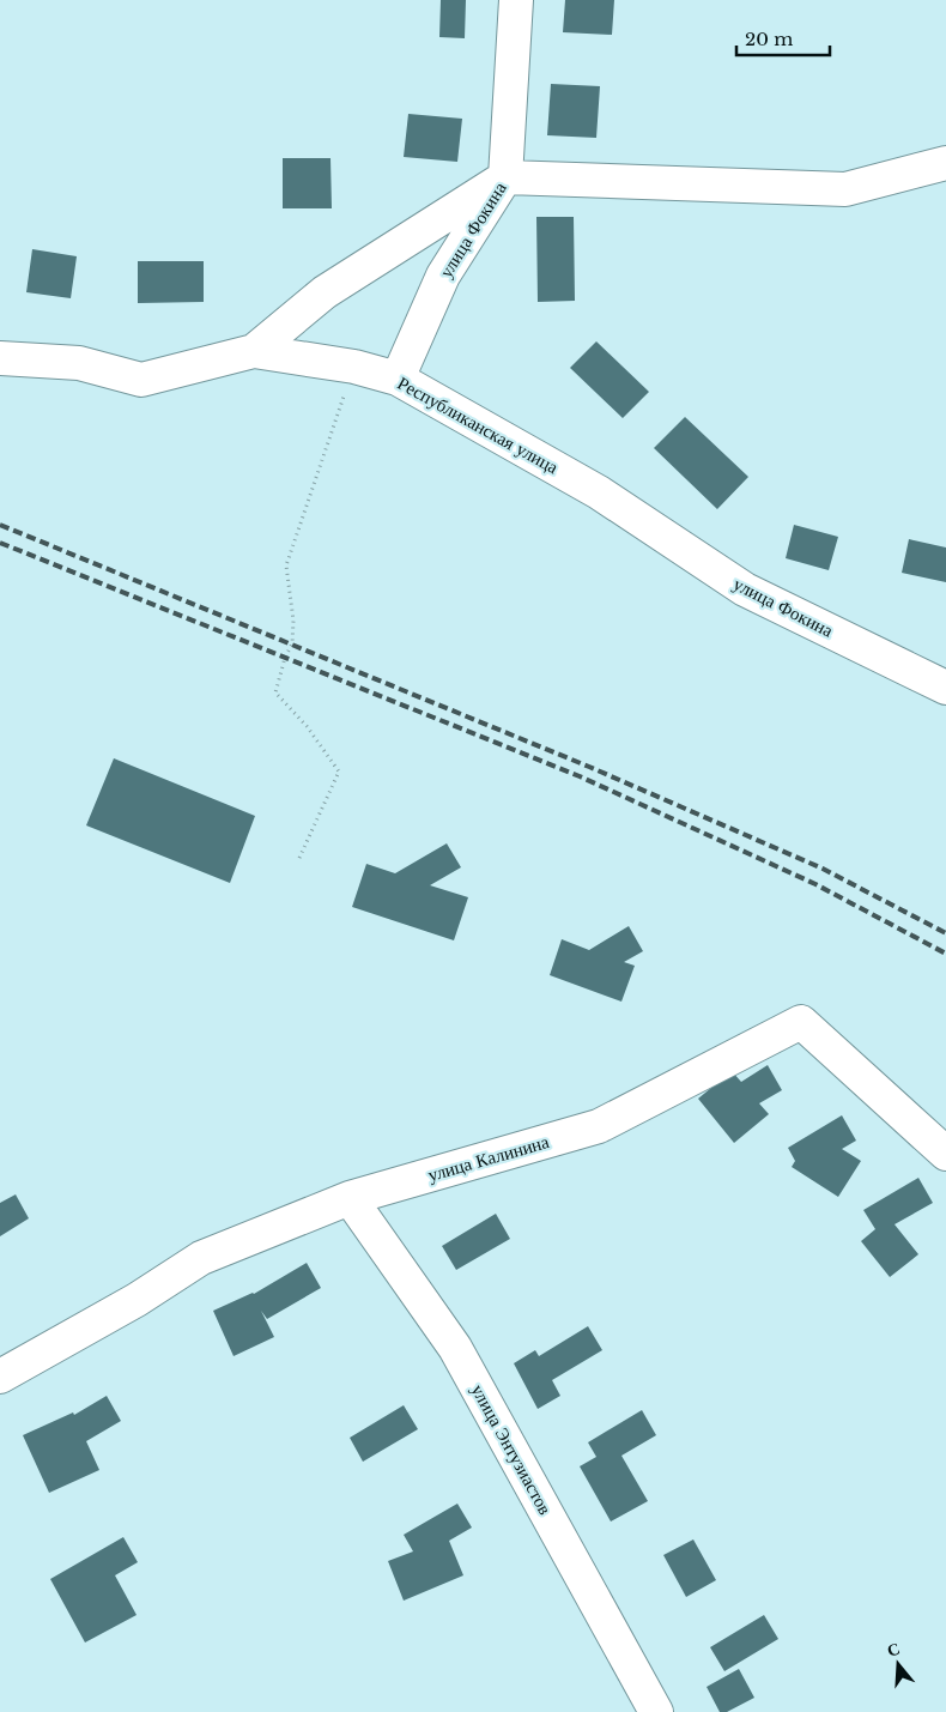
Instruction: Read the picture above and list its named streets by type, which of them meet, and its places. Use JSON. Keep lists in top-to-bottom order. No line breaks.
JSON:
{"streets":{"street":["улица Фокина","Республиканская улица","улица Калинина","улица Энтузиастов"]},"crossings":[["улица Фокина","Республиканская улица"],["улица Калинина","улица Энтузиастов"]],"scale_bar":"20 m","north":"top"}
